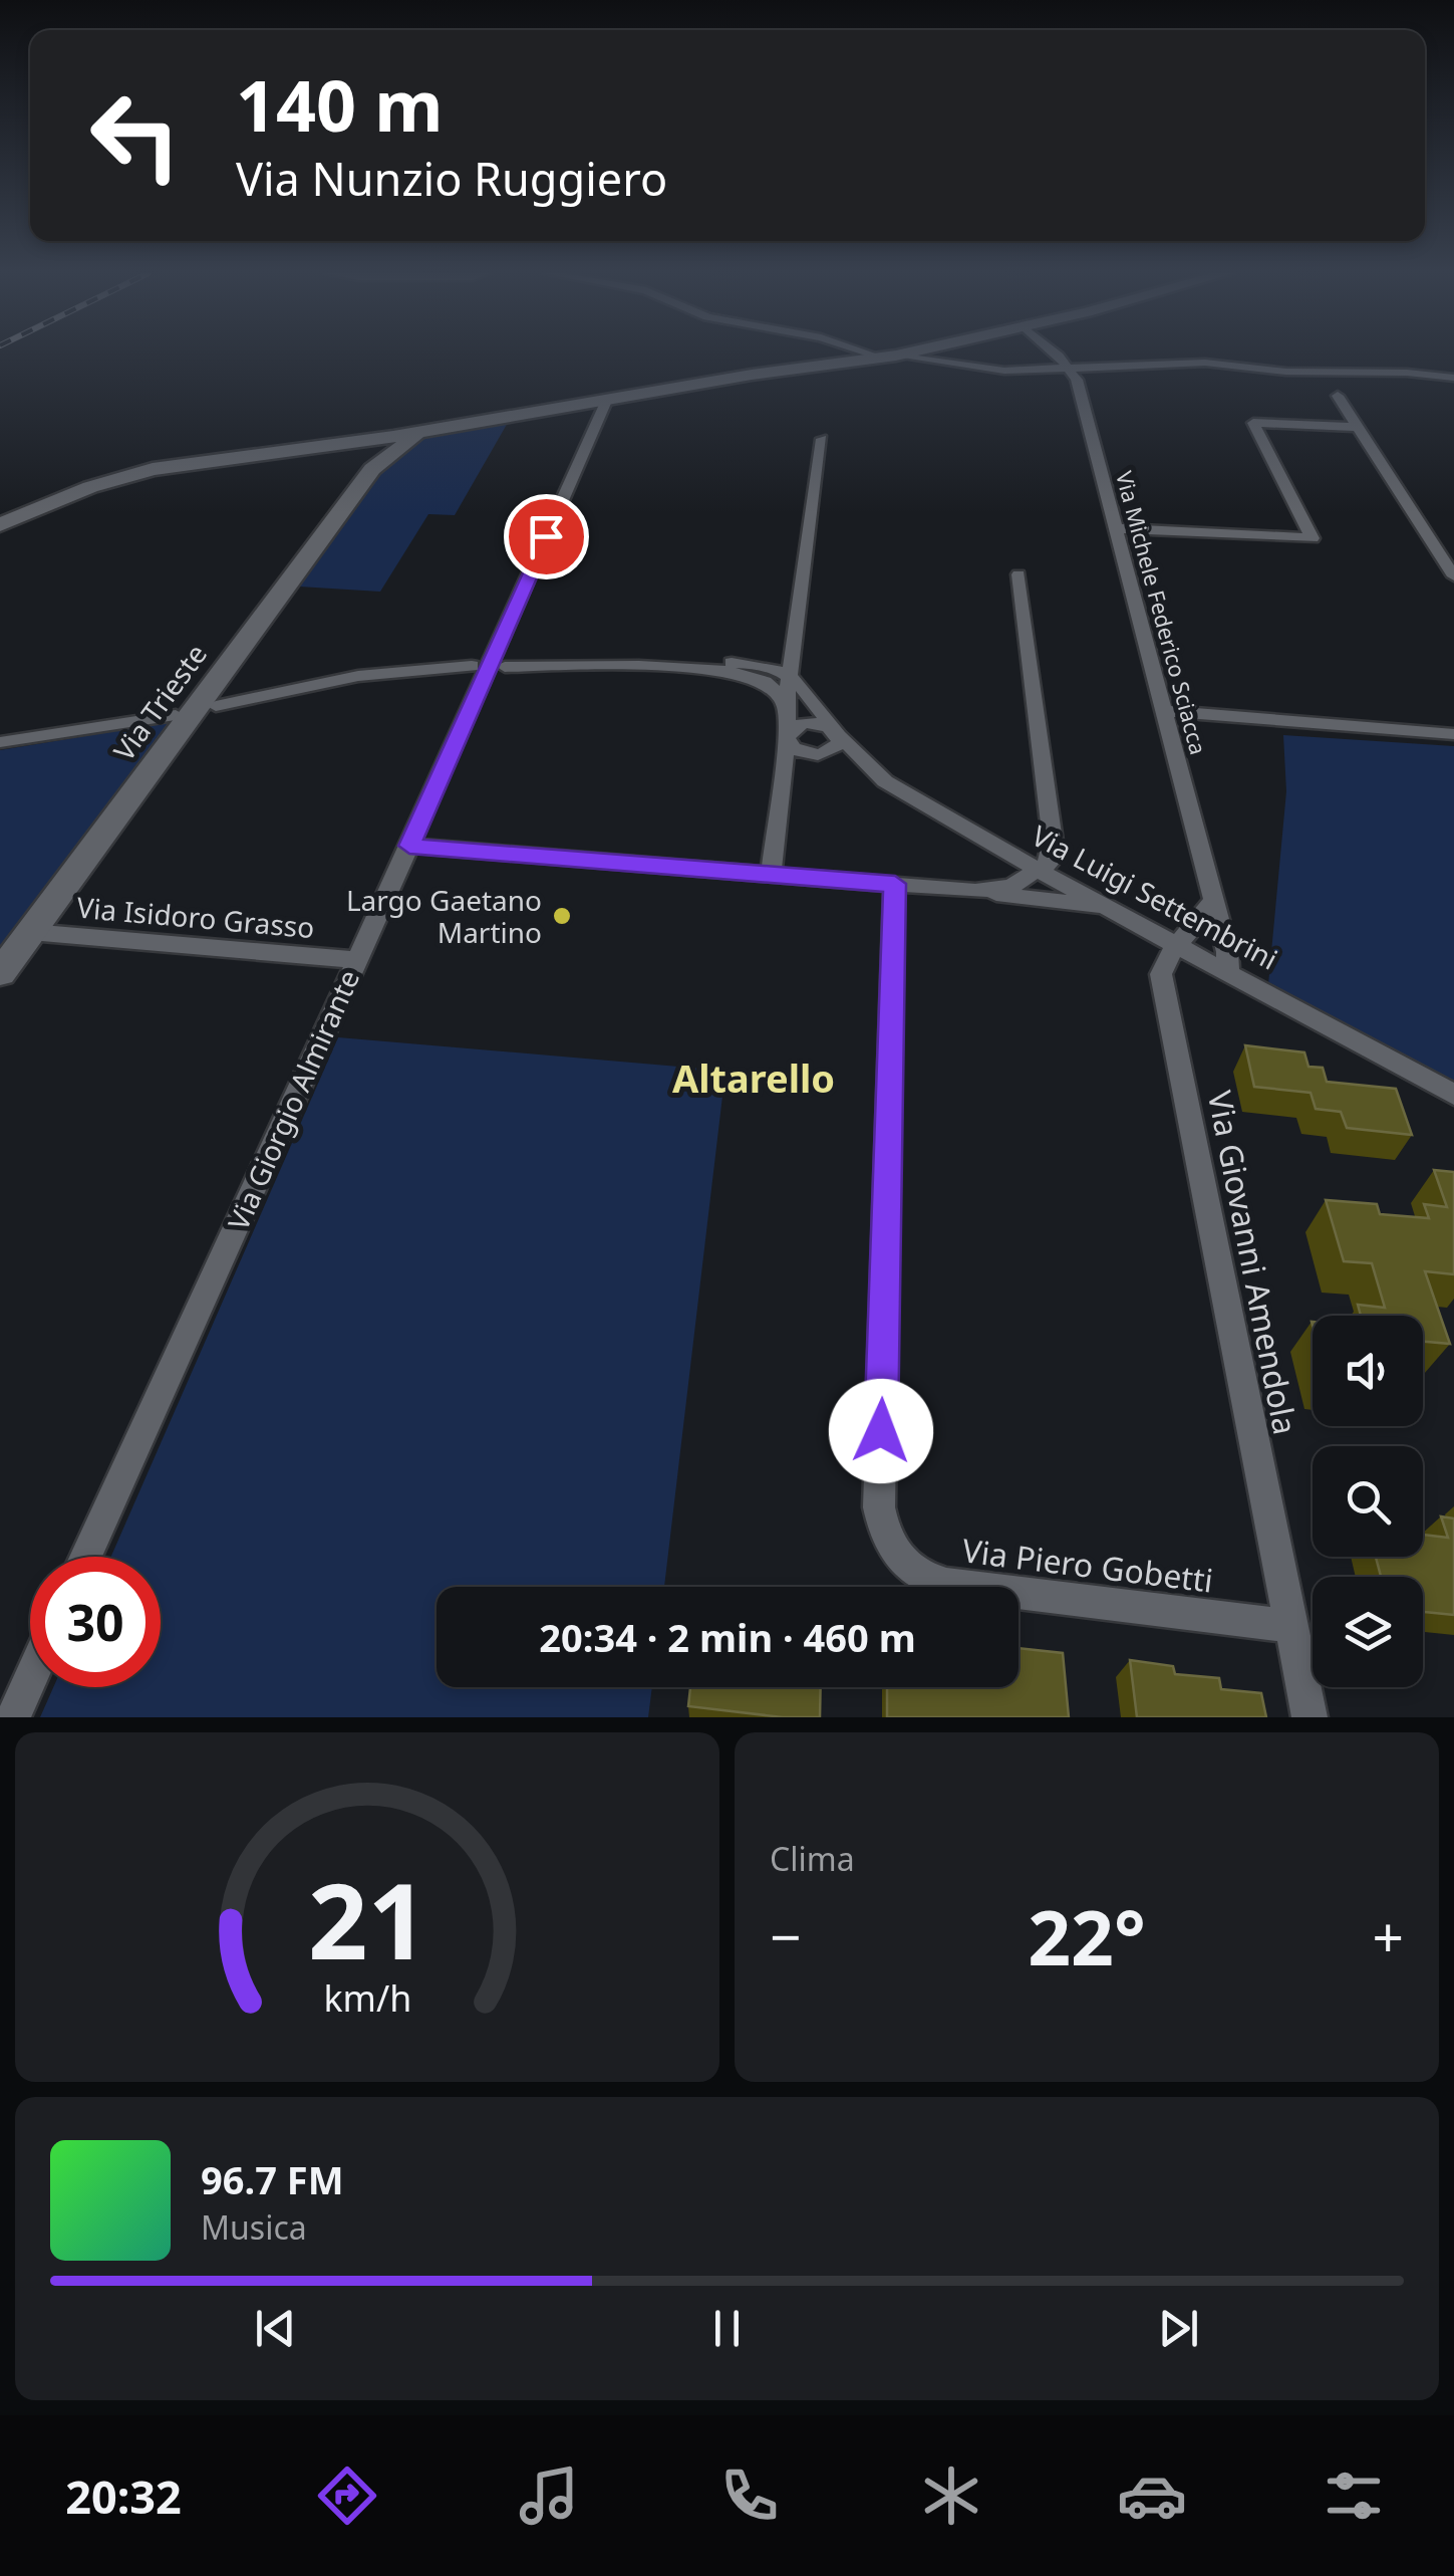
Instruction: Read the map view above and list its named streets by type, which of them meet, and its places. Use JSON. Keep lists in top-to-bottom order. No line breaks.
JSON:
{"streets":{"street":["Via Michele Federico Sciacca","Via Trieste","Via Luigi Settembrini","Via Isidoro Grasso","Via Giorgio Almirante","Via Giovanni Amendola","Via Piero Gobetti"]},"crossings":[["Via Michele Federico Sciacca","Via Luigi Settembrini"],["Via Trieste","Via Isidoro Grasso"],["Via Luigi Settembrini","Via Giovanni Amendola"],["Via Isidoro Grasso","Via Giorgio Almirante"],["Via Giovanni Amendola","Via Piero Gobetti"]],"districts":["Altarello"],"places":["Largo Gaetano Martino"],"page":{"turn":["140 m","Via Nunzio Ruggiero"],"limit":"30","trip":"20:34 · 2 min · 460 m","tile":"Clima","heat":["−","22°","+"],"song":["96.7 FM","Musica"],"tabs":"20:32","gauge":["21","km/h"]}}
